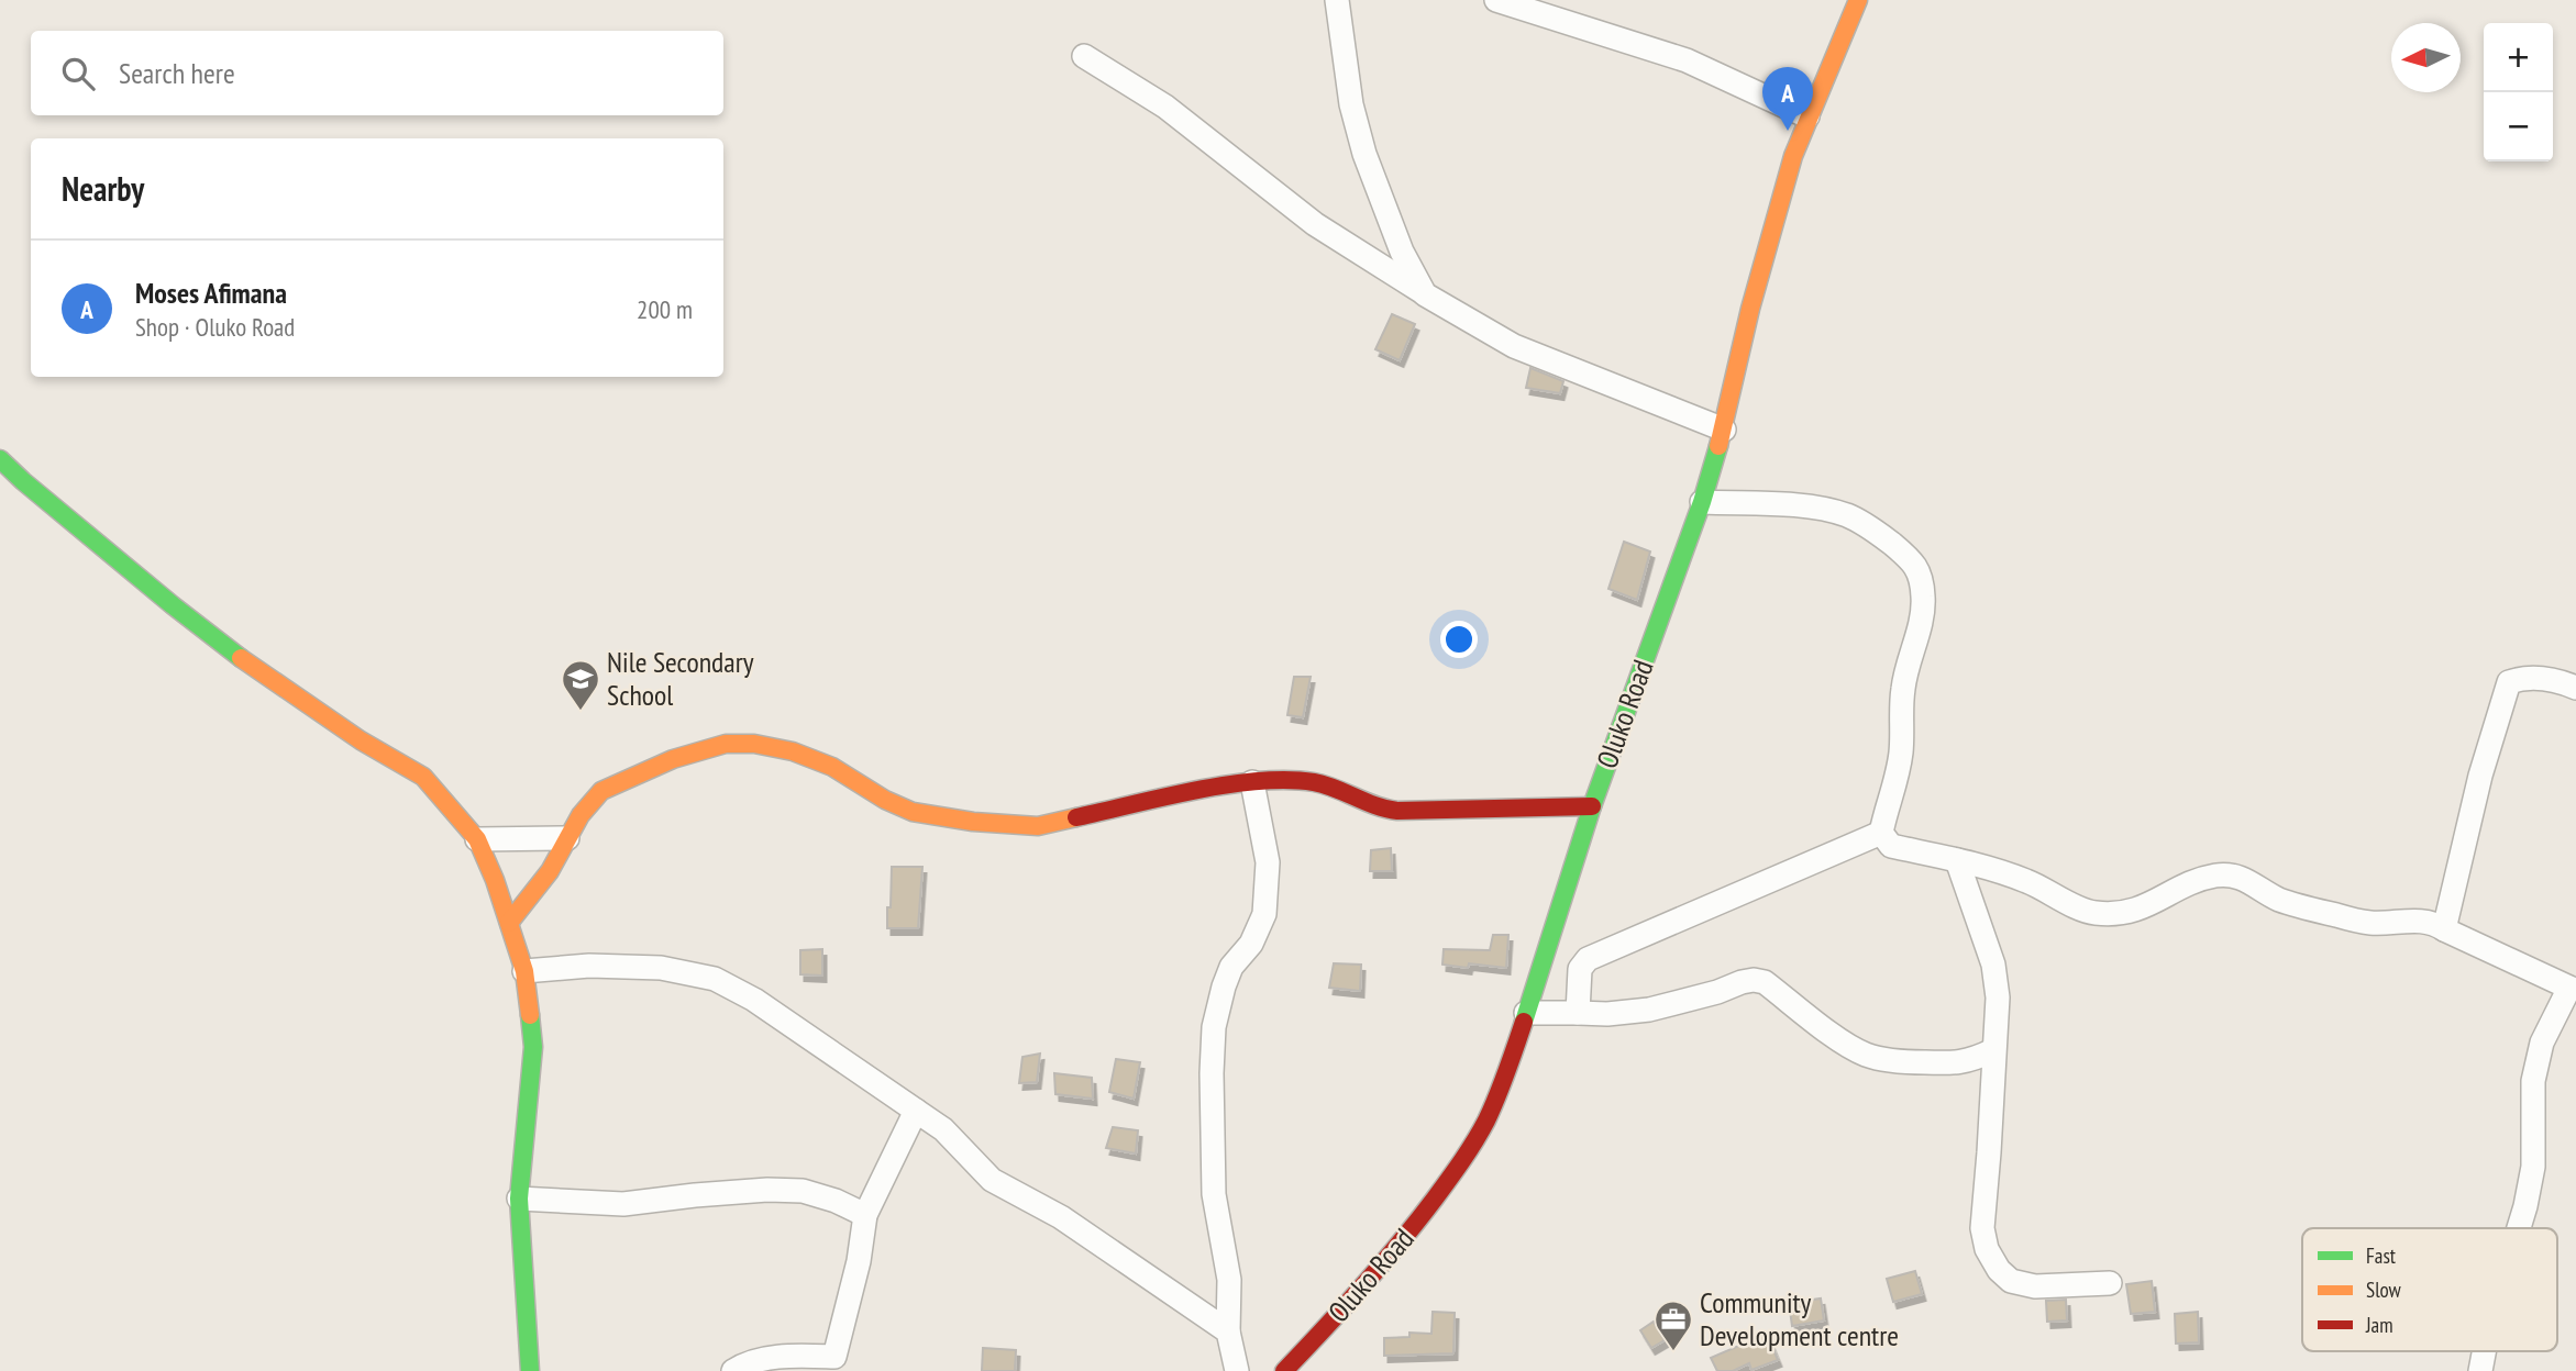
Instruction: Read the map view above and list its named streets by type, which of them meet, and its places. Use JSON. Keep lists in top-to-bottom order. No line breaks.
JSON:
{"streets":{"street":["Oluko Road"]},"places":{"school or university":["Nile Secondary School"],"office":["Community Development centre"]},"legend":["Fast","Slow","Jam"],"north":"left","page":{"map_buttons":["+","−"],"search":"Search here","pins":"A","heading":"Nearby","list":[{"mark":"A","name":"Moses Afimana","note":"Shop · Oluko Road","value":"200 m"}]}}
